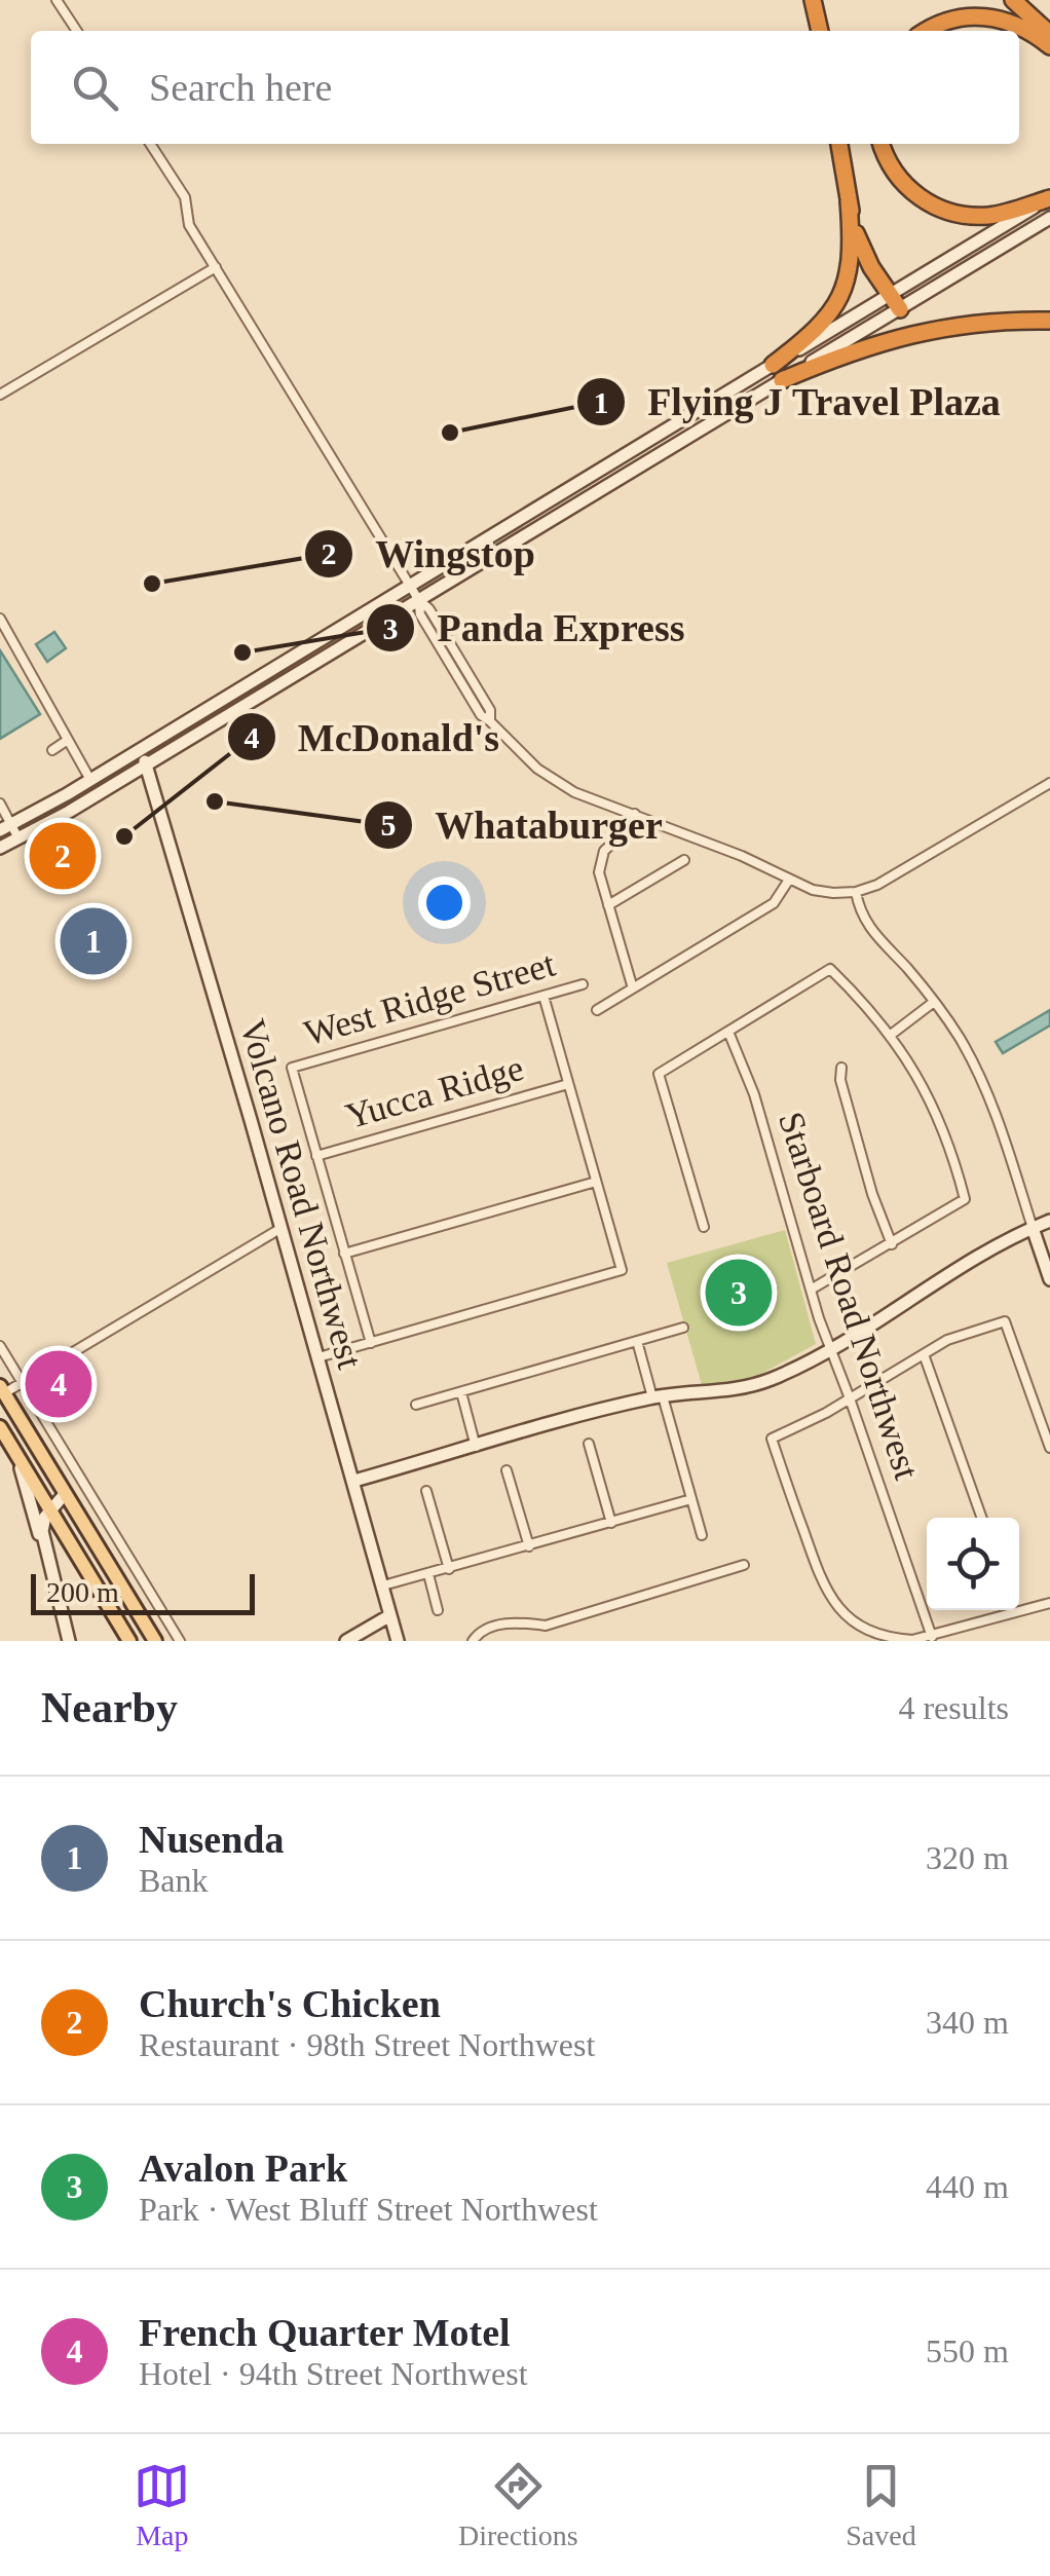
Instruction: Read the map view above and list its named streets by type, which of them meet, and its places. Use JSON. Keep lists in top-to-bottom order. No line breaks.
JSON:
{"streets":{"main road":["Volcano Road Northwest"],"street":["West Ridge Street","Yucca Ridge","Starboard Road Northwest"]},"crossings":[["West Ridge Street","Yucca Ridge"]],"places":["Flying J Travel Plaza","Wingstop","Panda Express","Whataburger","McDonald's"],"scale_bar":"200 m","page":{"search":"Search here","pins":["2","1","3","4"],"scale":"200 m","heading":["Nearby","4 results"],"list":[{"mark":"1","name":"Nusenda","note":"Bank","value":"320 m"},{"mark":"2","name":"Church's Chicken","note":"Restaurant · 98th Street Northwest","value":"340 m"},{"mark":"3","name":"Avalon Park","note":"Park · West Bluff Street Northwest","value":"440 m"},{"mark":"4","name":"French Quarter Motel","note":"Hotel · 94th Street Northwest","value":"550 m"}],"nav":["Map","Directions","Saved"]}}
